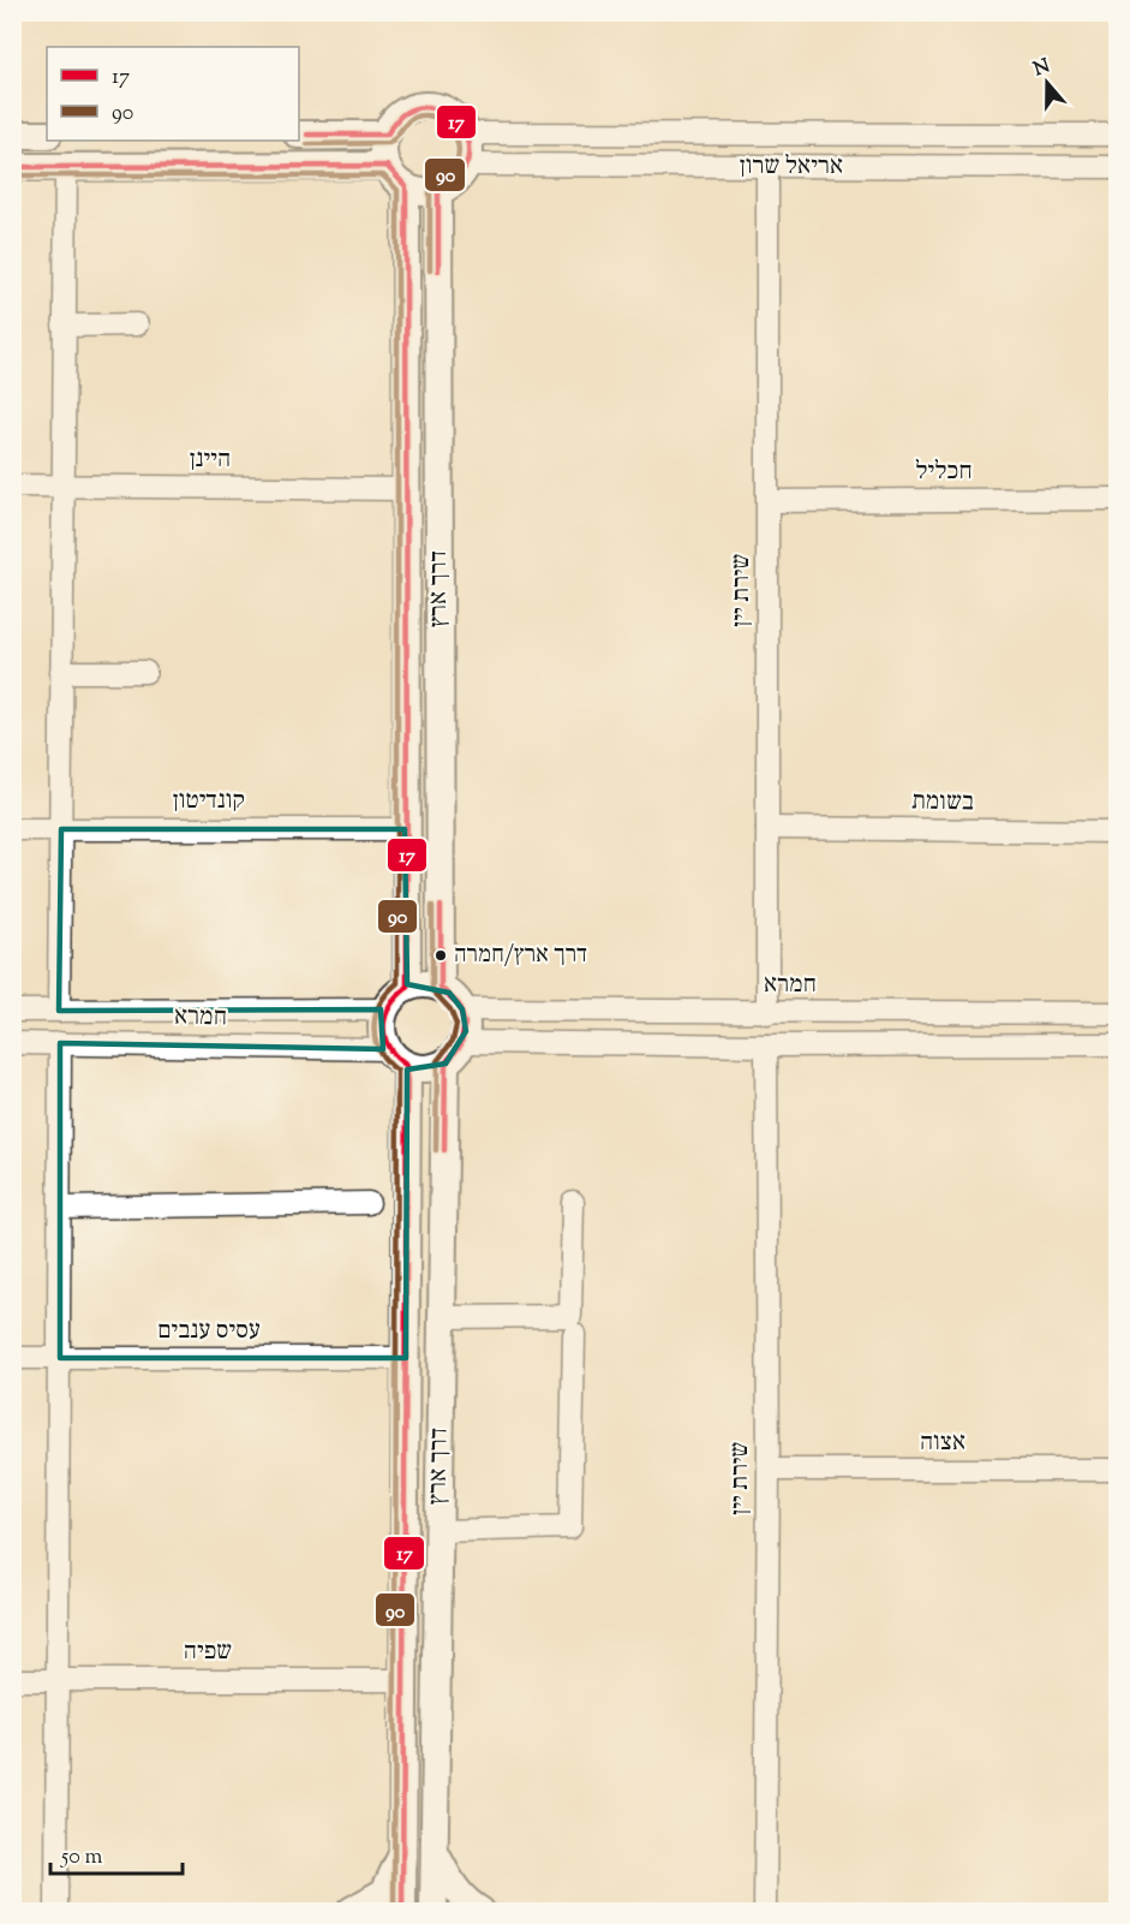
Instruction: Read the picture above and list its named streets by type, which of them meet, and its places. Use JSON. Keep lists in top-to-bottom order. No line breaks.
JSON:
{"streets":{"main road":["דרך ארץ"],"street":["אריאל שרון","היינן","חכליל","שירת יין","קונדיטון","בשומת","חמרא","עסיס ענבים","אצוה","שפיה"]},"crossings":[["אריאל שרון","דרך ארץ"],["אריאל שרון","שירת יין"],["היינן","דרך ארץ"],["חכליל","שירת יין"],["דרך ארץ","קונדיטון"],["דרך ארץ","חמרא"],["דרך ארץ","עסיס ענבים"],["דרך ארץ","שפיה"],["שירת יין","בשומת"],["שירת יין","חמרא"],["שירת יין","אצוה"]],"places":["דרך ארץ/חמרה"],"lines":["transit line 17","transit line 90"],"legend":["17","90"],"scale_bar":"50 m","north":"top"}
